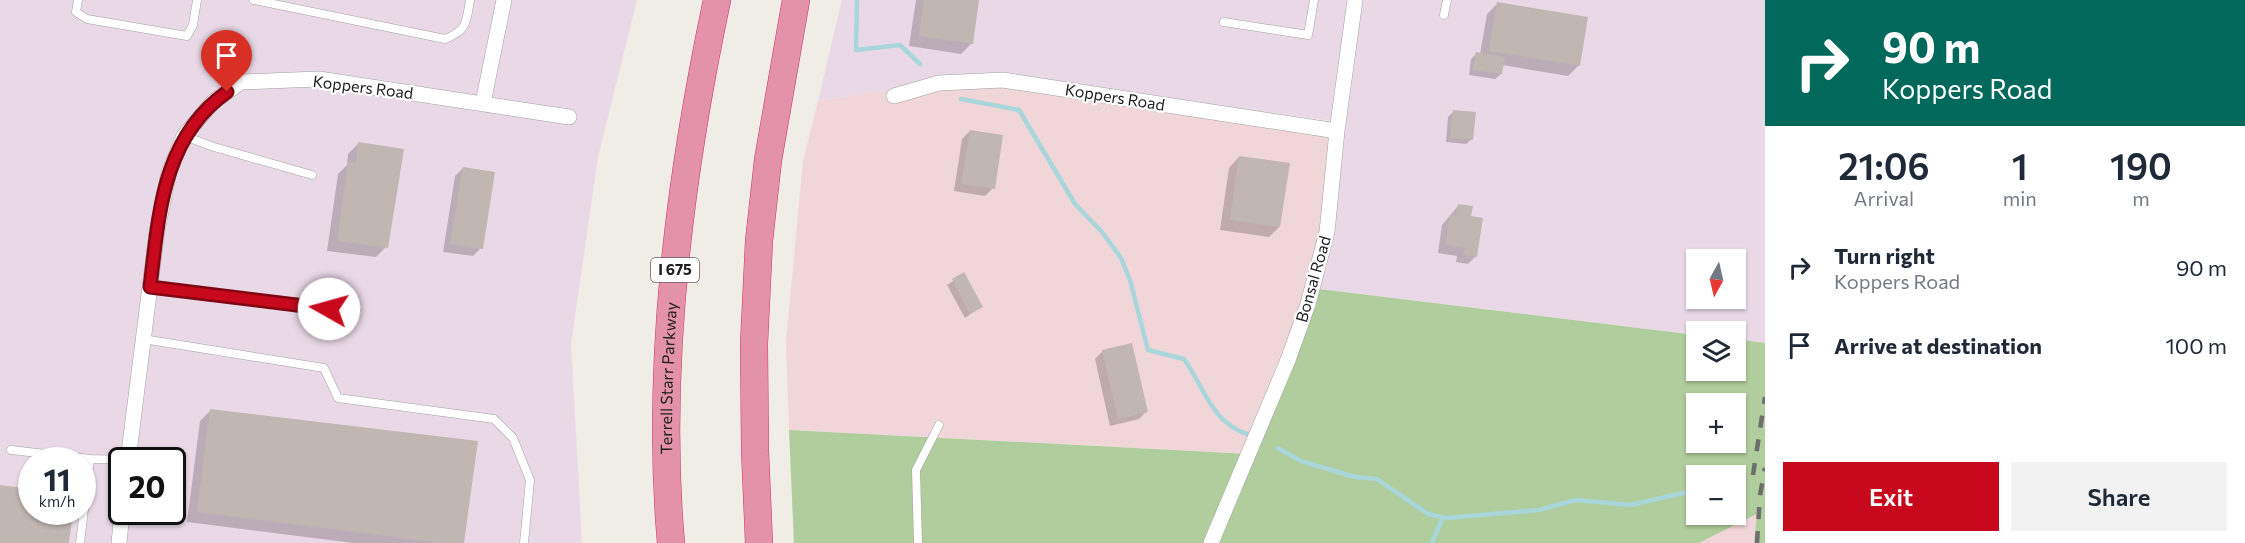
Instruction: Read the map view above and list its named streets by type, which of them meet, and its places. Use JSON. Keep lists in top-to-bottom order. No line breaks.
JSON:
{"streets":{"highway":["I 675","Terrell Starr Parkway"],"street":["Koppers Road","Bonsal Road"]},"crossings":[["Koppers Road","Bonsal Road"]],"north":"bottom","page":{"turn":["90 m","Koppers Road"],"eta":["21:06","Arrival","1","min","190","m"],"list":[{"name":"Turn right","note":"Koppers Road","value":"90 m"},{"name":"Arrive at destination","value":"100 m"}],"map_buttons":["+","−"],"speed":"11 km/h","limit":"20","buttons":["Exit","Share"]}}
